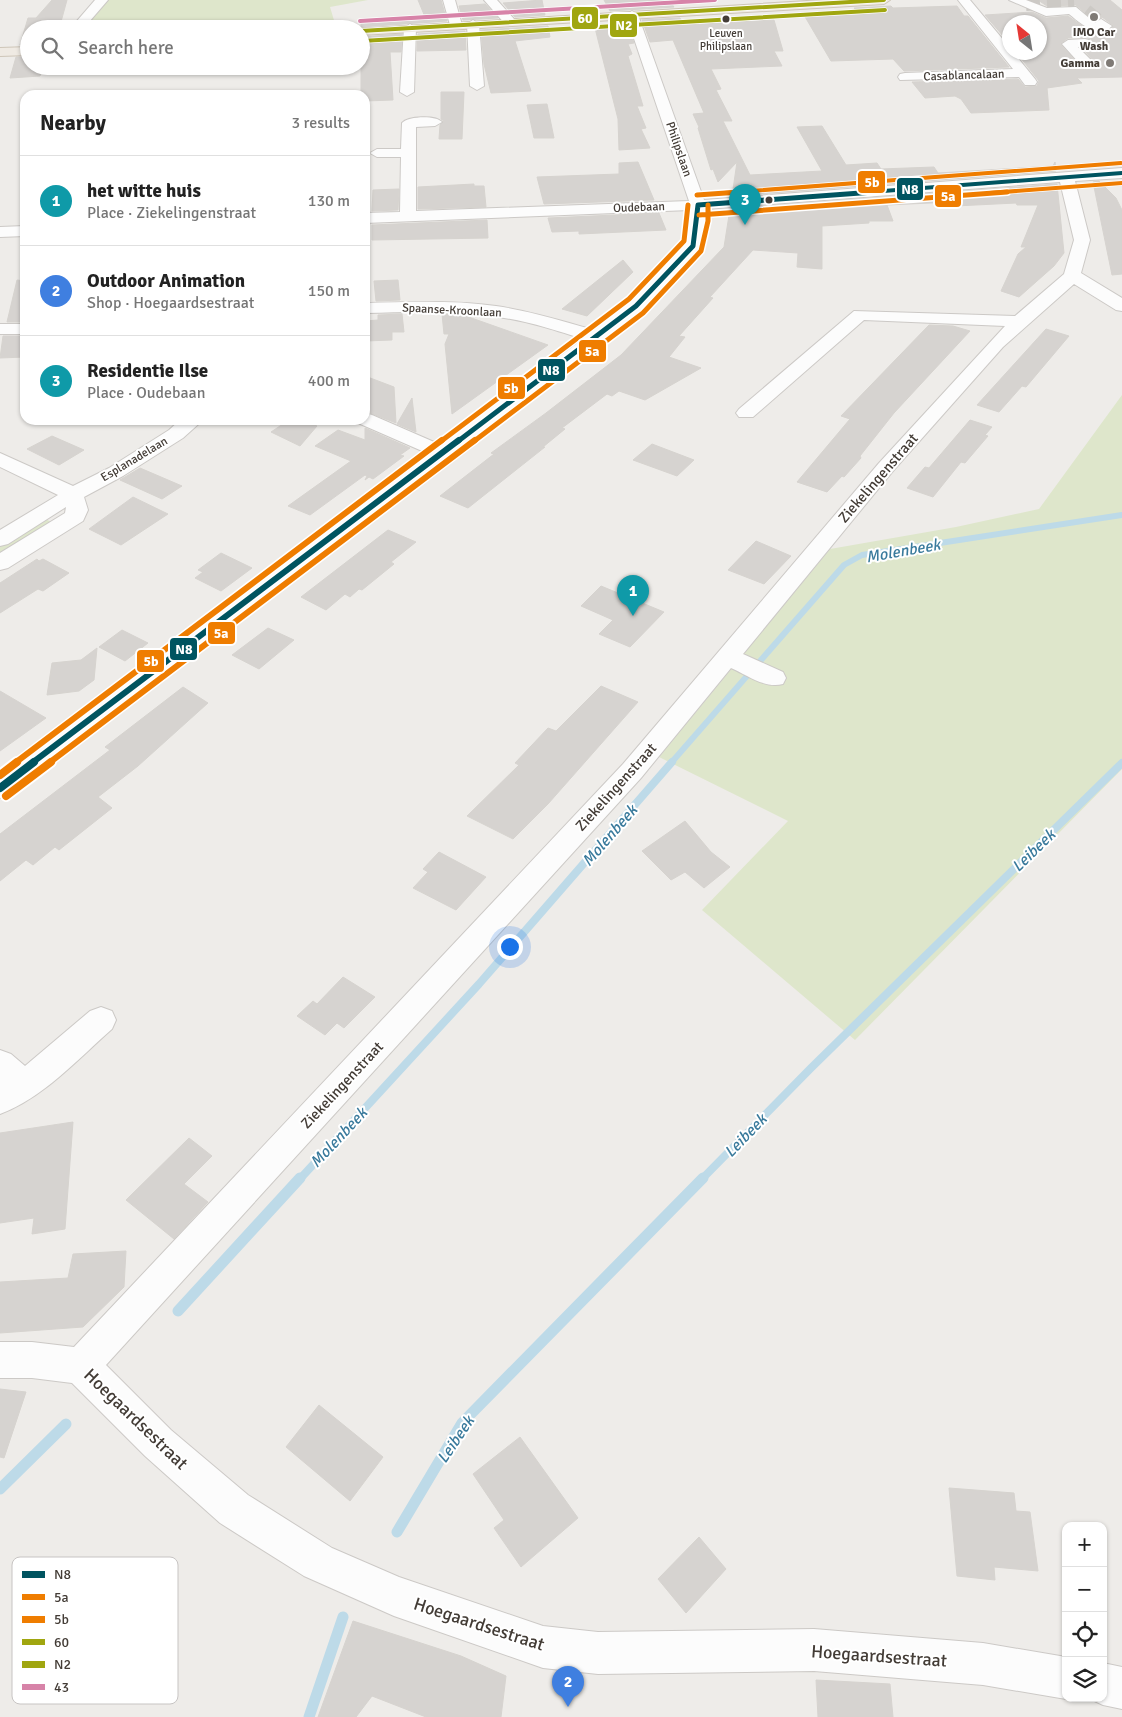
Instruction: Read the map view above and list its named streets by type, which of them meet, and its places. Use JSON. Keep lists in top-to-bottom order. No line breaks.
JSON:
{"streets":{"street":["Casablancalaan","Philipslaan","Oudebaan","Spaanse-Kroonlaan","Esplanadelaan","Ziekelingenstraat","Hoegaardsestraat"]},"crossings":[["Philipslaan","Oudebaan"],["Philipslaan","Spaanse-Kroonlaan"],["Oudebaan","Ziekelingenstraat"],["Ziekelingenstraat","Hoegaardsestraat"]],"water":["Molenbeek","Leibeek"],"places":["IMO Car Wash","Leuven Philipslaan","Gamma"],"lines":["transit line 60","transit line 43","transit line N2","transit line 5b","transit line N8","transit line 5a"],"legend":["N8","5a","5b","60","N2","43"],"north":"top left","page":{"search":"Search here","heading":["Nearby","3 results"],"list":[{"mark":"1","name":"het witte huis","note":"Place · Ziekelingenstraat","value":"130 m"},{"mark":"2","name":"Outdoor Animation","note":"Shop · Hoegaardsestraat","value":"150 m"},{"mark":"3","name":"Residentie Ilse","note":"Place · Oudebaan","value":"400 m"}],"pins":["3","1","2"],"map_buttons":["+","−"]}}
